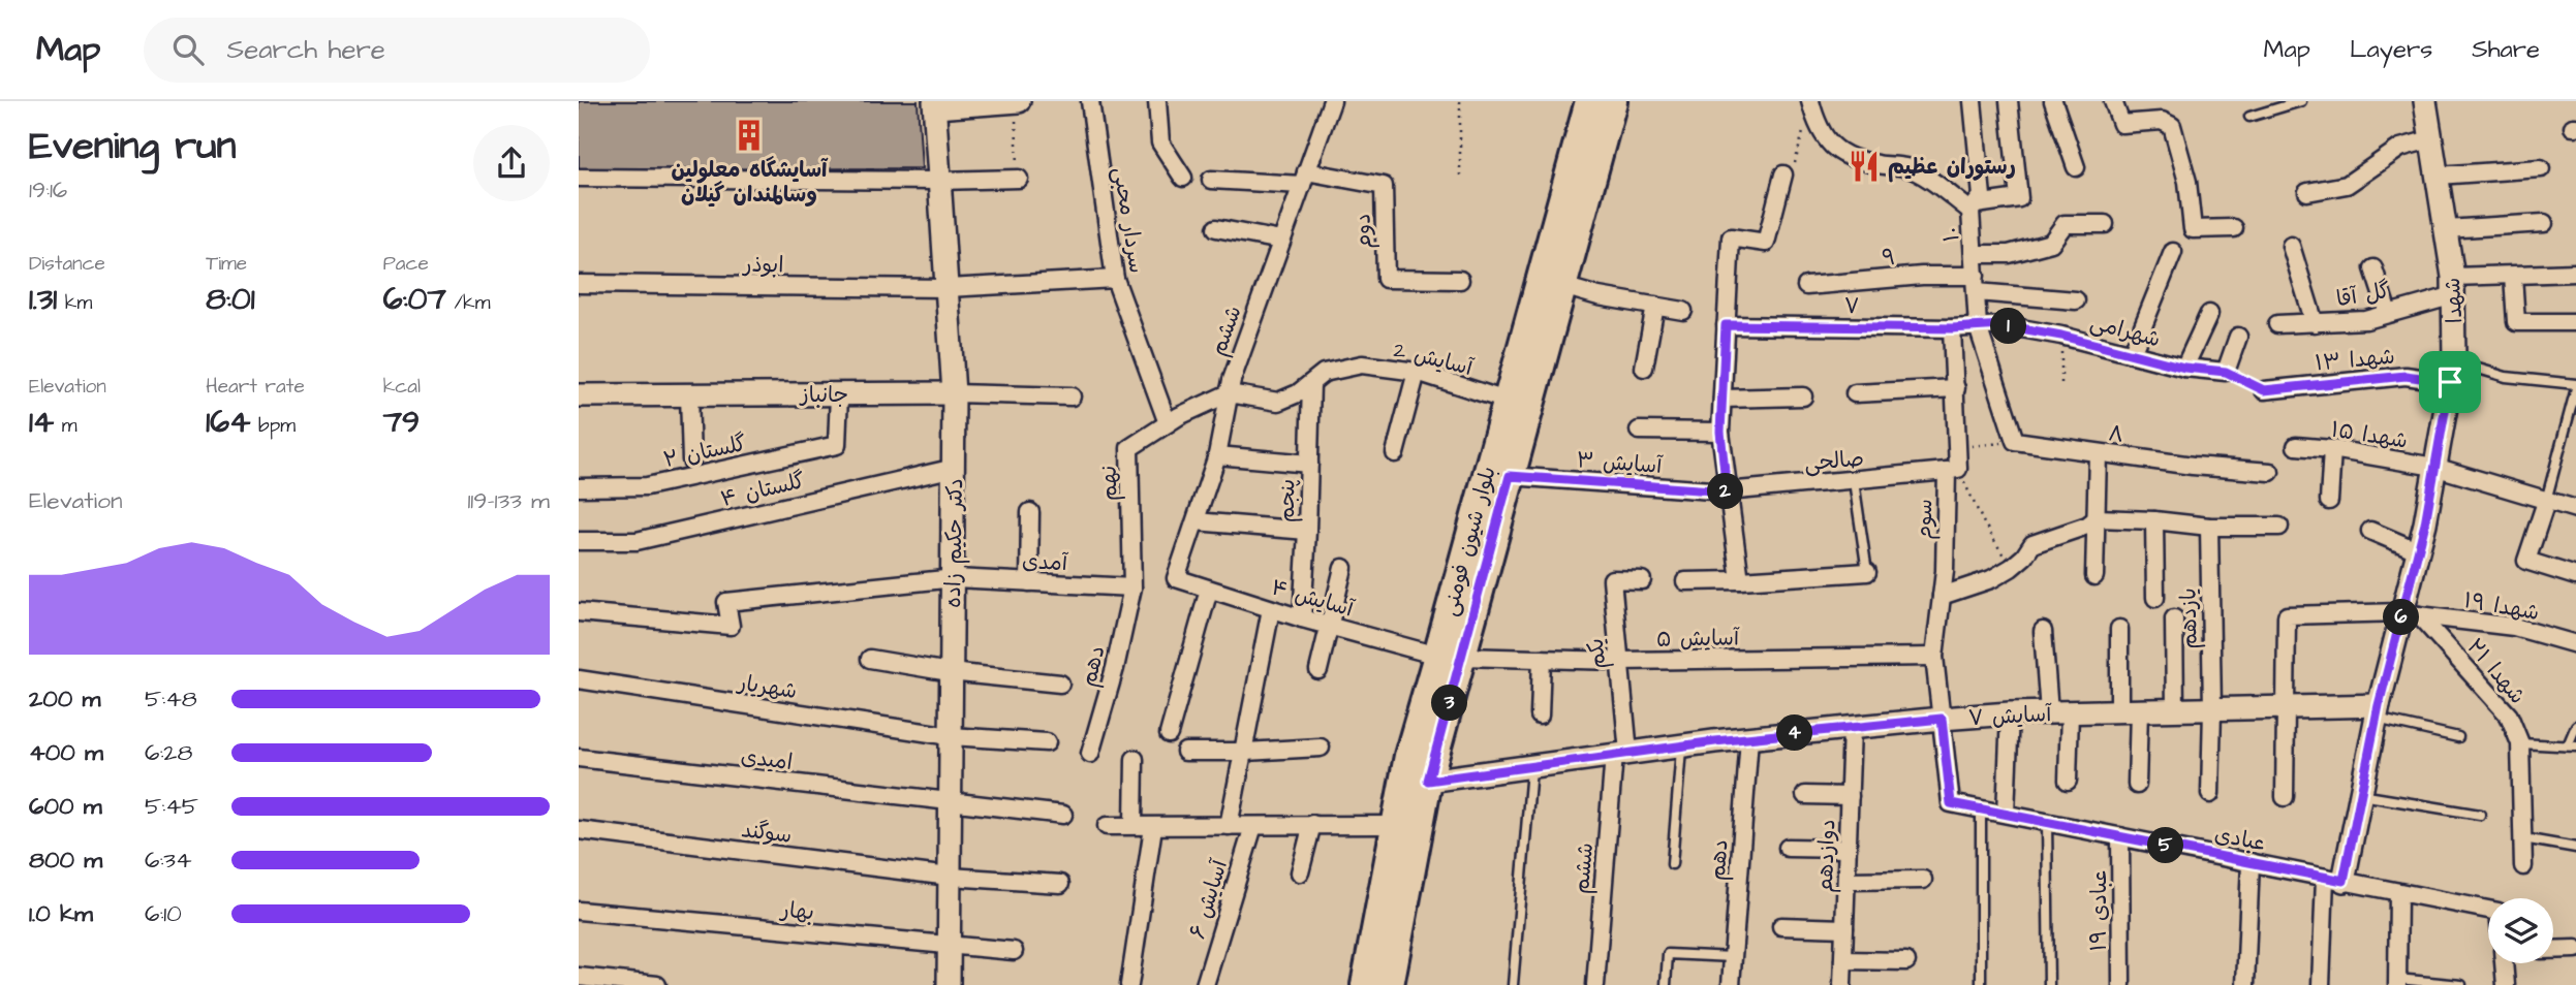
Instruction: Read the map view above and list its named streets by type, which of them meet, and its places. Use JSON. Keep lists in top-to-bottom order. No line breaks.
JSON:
{"streets":{"main road":["بلوار شیون فومنی"],"street":["سردار محبی","دوم","۱۰","۹","ابوذر","گل آقا","شهدا","۷","ششم","شهرامی","آسایش 2","شهدا ۱۳","جانباز","۸","شهدا ۱۵","گلستان ۲","صالحی","آسایش ۳","نهم","گلستان ۴","پنجم","سوم","دکتر حکیم زاده","آمدی","آسایش ۴","شهدا ۱۹","یازدهم","آسایش ۵","یکم","دهم","شهدا ۲۱","شهریار","آسایش ۷","امیدی","سوگند","عبادی","دوازدهم","آسایش ۶","بهار","عبادی ۱۹"]},"crossings":[["سردار محبی","ابوذر"],["سردار محبی","نهم"],["دوم","ششم"],["۱۰","۹"],["۱۰","۷"],["۱۰","شهرامی"],["۱۰","۸"],["ابوذر","دکتر حکیم زاده"],["گل آقا","شهدا"],["شهدا","شهدا ۱۳"],["شهدا","شهدا ۱۵"],["شهدا","شهدا ۱۹"],["شهدا","شهدا ۲۱"],["شهدا","آسایش ۷"],["شهدا","عبادی"],["۷","شهرامی"],["۷","سوم"],["ششم","آسایش 2"],["ششم","نهم"],["ششم","آسایش ۴"],["ششم","یکم"],["ششم","آسایش ۷"],["آسایش 2","نهم"],["آسایش 2","پنجم"],["آسایش 2","بلوار شیون فومنی"],["جانباز","گلستان ۲"],["جانباز","دکتر حکیم زاده"],["صالحی","آسایش ۳"],["صالحی","سوم"],["آسایش ۳","بلوار شیون فومنی"],["نهم","آمدی"],["نهم","دهم"],["گلستان ۴","دکتر حکیم زاده"],["پنجم","آسایش ۴"],["سوم","آسایش ۵"],["سوم","آسایش ۷"],["سوم","عبادی"],["بلوار شیون فومنی","آسایش ۴"],["بلوار شیون فومنی","آسایش ۵"],["بلوار شیون فومنی","آسایش ۷"],["بلوار شیون فومنی","آسایش ۶"],["دکتر حکیم زاده","آمدی"],["دکتر حکیم زاده","شهریار"],["دکتر حکیم زاده","امیدی"],["دکتر حکیم زاده","سوگند"],["دکتر حکیم زاده","بهار"],["آمدی","دهم"],["آسایش ۴","آسایش ۵"],["شهدا ۱۹","شهدا ۲۱"],["شهدا ۱۹","آسایش ۷"],["یازدهم","آسایش ۷"],["آسایش ۵","یکم"],["یکم","آسایش ۷"],["دهم","آسایش ۷"],["آسایش ۷","دوازدهم"],["عبادی","عبادی ۱۹"]],"places":{"building":["آسایشگاه معلولین وسالمندان گیلان"],"restaurant":["رستوران عظیم"]},"page":{"header":"Map","search":"Search here","nav":["Map","Layers","Share"],"heading":["Evening run","19:16"],"stats":[["Distance","1.31 km"],["Time","8:01"],["Pace","6:07 /km"],["Elevation","14 m"],["Heart rate","164 bpm"],["kcal","79"]],"pins":["1","2","6","3","4","5"],"chart":["Elevation","119–133 m"],"list":[{"name":"200 m","note":"5:48"},{"name":"400 m","note":"6:28"},{"name":"600 m","note":"5:45"},{"name":"800 m","note":"6:34"},{"name":"1.0 km","note":"6:10"}]}}
